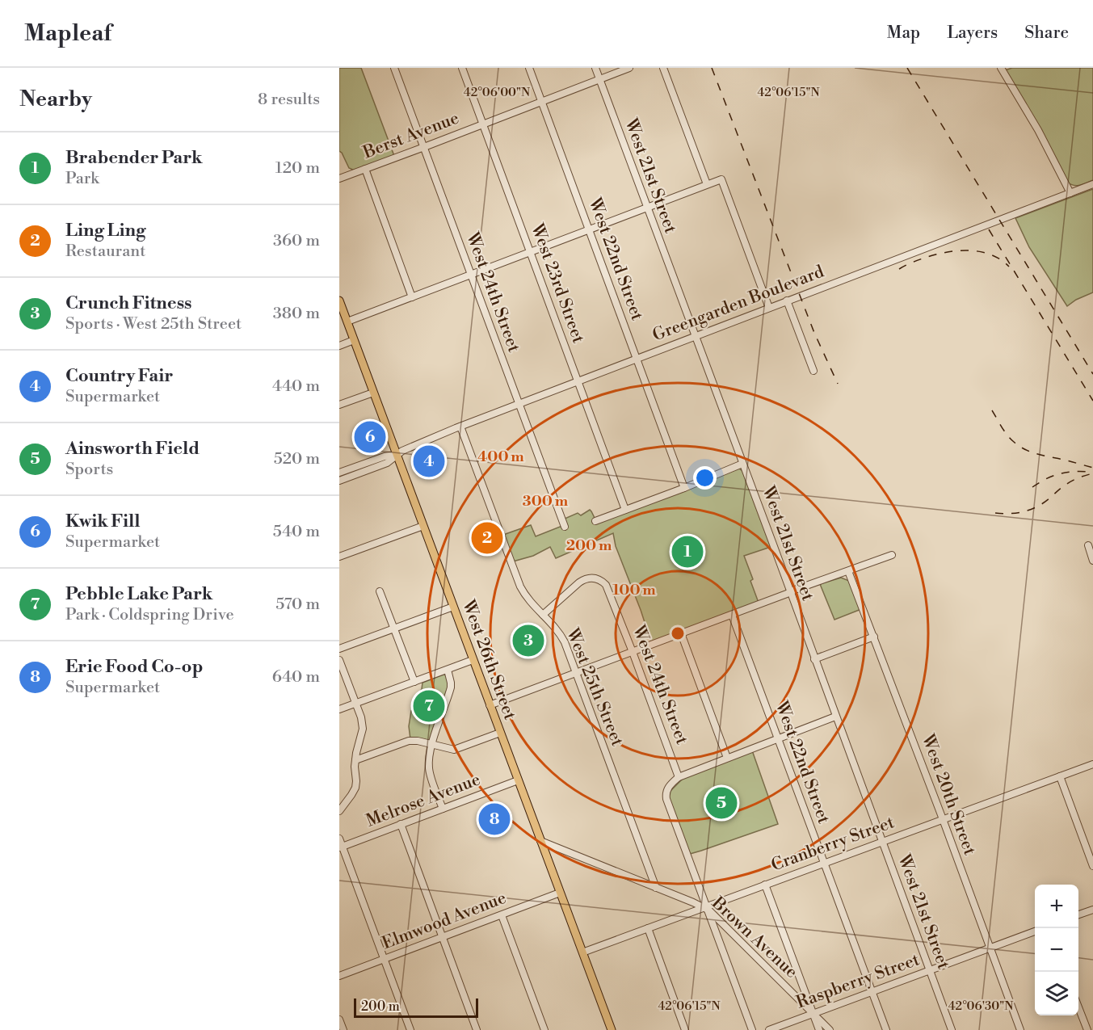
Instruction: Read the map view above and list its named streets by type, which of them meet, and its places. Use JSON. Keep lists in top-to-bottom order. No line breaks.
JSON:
{"streets":{"main road":["West 26th Street"],"street":["Berst Avenue","West 21st Street","West 22nd Street","West 23rd Street","West 24th Street","Greengarden Boulevard","West 25th Street","West 20th Street","Melrose Avenue","Cranberry Street","Elmwood Avenue","Brown Avenue","Raspberry Street"]},"crossings":[["Berst Avenue","West 21st Street"],["Berst Avenue","West 22nd Street"],["Berst Avenue","West 23rd Street"],["Berst Avenue","West 24th Street"],["West 21st Street","Greengarden Boulevard"],["West 21st Street","Cranberry Street"],["West 21st Street","Raspberry Street"],["West 22nd Street","Greengarden Boulevard"],["West 22nd Street","Cranberry Street"],["West 22nd Street","Raspberry Street"],["West 23rd Street","Greengarden Boulevard"],["West 24th Street","Greengarden Boulevard"],["West 24th Street","West 25th Street"],["Greengarden Boulevard","West 26th Street"],["Greengarden Boulevard","West 25th Street"],["West 26th Street","Melrose Avenue"],["West 26th Street","Cranberry Street"],["West 26th Street","Elmwood Avenue"],["West 26th Street","Brown Avenue"],["West 25th Street","Brown Avenue"],["West 20th Street","Cranberry Street"],["West 20th Street","Raspberry Street"],["Cranberry Street","Brown Avenue"],["Brown Avenue","Raspberry Street"]],"scale_bar":"200 m","page":{"header":"Mapleaf","nav":["Map","Layers","Share"],"heading":["Nearby","8 results"],"list":[{"mark":"1","name":"Brabender Park","note":"Park","value":"120 m"},{"mark":"2","name":"Ling Ling","note":"Restaurant","value":"360 m"},{"mark":"3","name":"Crunch Fitness","note":"Sports · West 25th Street","value":"380 m"},{"mark":"4","name":"Country Fair","note":"Supermarket","value":"440 m"},{"mark":"5","name":"Ainsworth Field","note":"Sports","value":"520 m"},{"mark":"6","name":"Kwik Fill","note":"Supermarket","value":"540 m"},{"mark":"7","name":"Pebble Lake Park","note":"Park · Coldspring Drive","value":"570 m"},{"mark":"8","name":"Erie Food Co-op","note":"Supermarket","value":"640 m"}],"pins":["6","4","2","1","3","7","5","8"],"map_buttons":["+","−"],"scale":"200 m"},"coordinates":["42°06'00\"N","42°06'15\"N","42°06'30\"N"],"rings":["400 m","300 m","200 m","100 m"]}
